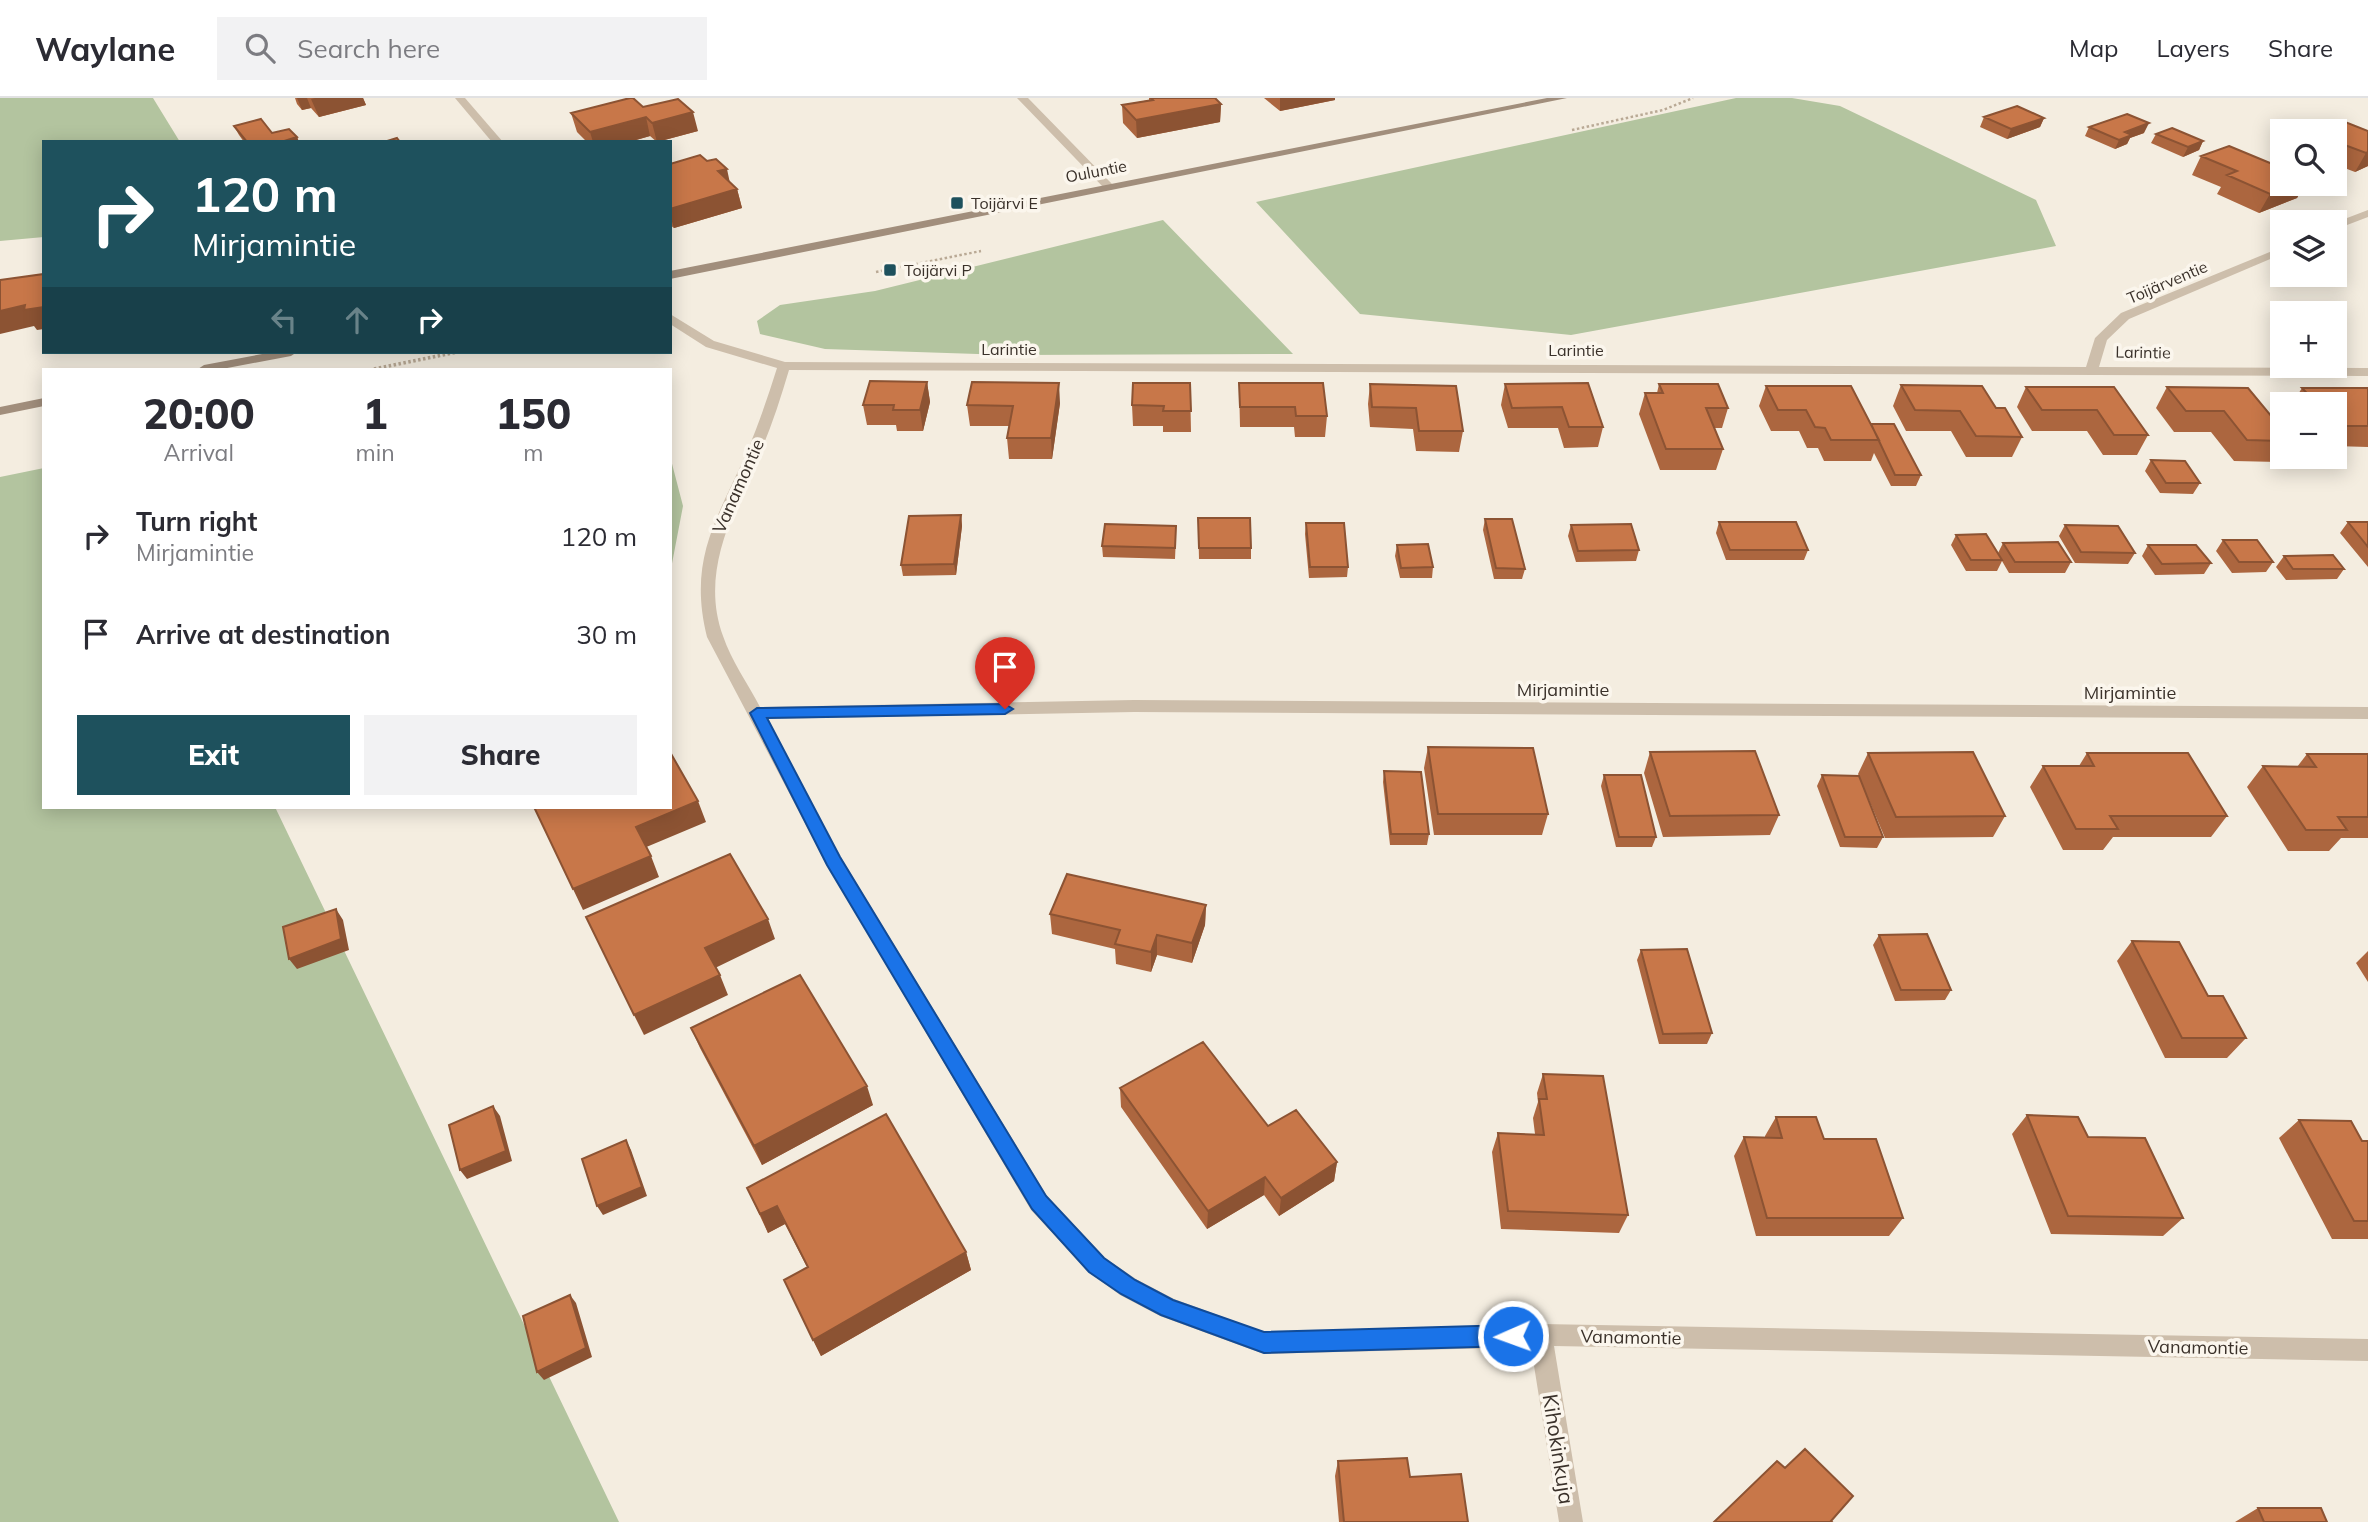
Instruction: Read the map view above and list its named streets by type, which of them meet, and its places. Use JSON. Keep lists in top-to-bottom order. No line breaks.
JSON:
{"streets":{"main road":["Ouluntie"],"street":["Toijärventie","Larintie","Vanamontie","Mirjamintie","Kihokinkuja"]},"crossings":[["Toijärventie","Larintie"],["Larintie","Vanamontie"],["Vanamontie","Mirjamintie"],["Vanamontie","Kihokinkuja"]],"places":{"transit":["Toijärvi E","Toijärvi P"]},"page":{"header":"Waylane","search":"Search here","nav":["Map","Layers","Share"],"map_buttons":["+","−"],"turn":["120 m","Mirjamintie"],"eta":["20:00","Arrival","1","min","150","m"],"list":[{"name":"Turn right","note":"Mirjamintie","value":"120 m"},{"name":"Arrive at destination","value":"30 m"}],"buttons":["Exit","Share"]}}
